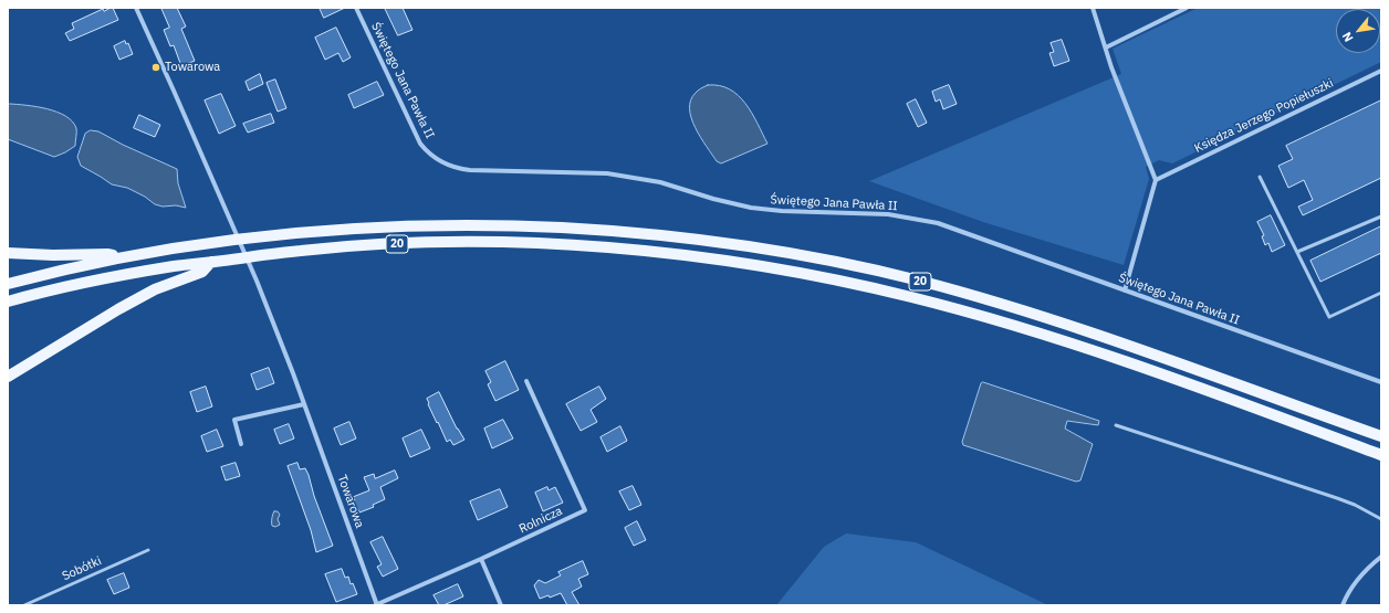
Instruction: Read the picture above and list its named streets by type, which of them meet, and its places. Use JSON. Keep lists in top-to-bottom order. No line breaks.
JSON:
{"streets":{"main road":["20"],"street":["Świętego Jana Pawła II","Księdza Jerzego Popiełuszki","Towarowa","Rolnicza"],"lane":["Sobótki"]},"crossings":[["Towarowa","Rolnicza"]],"places":["Towarowa"],"north":"bottom left"}
